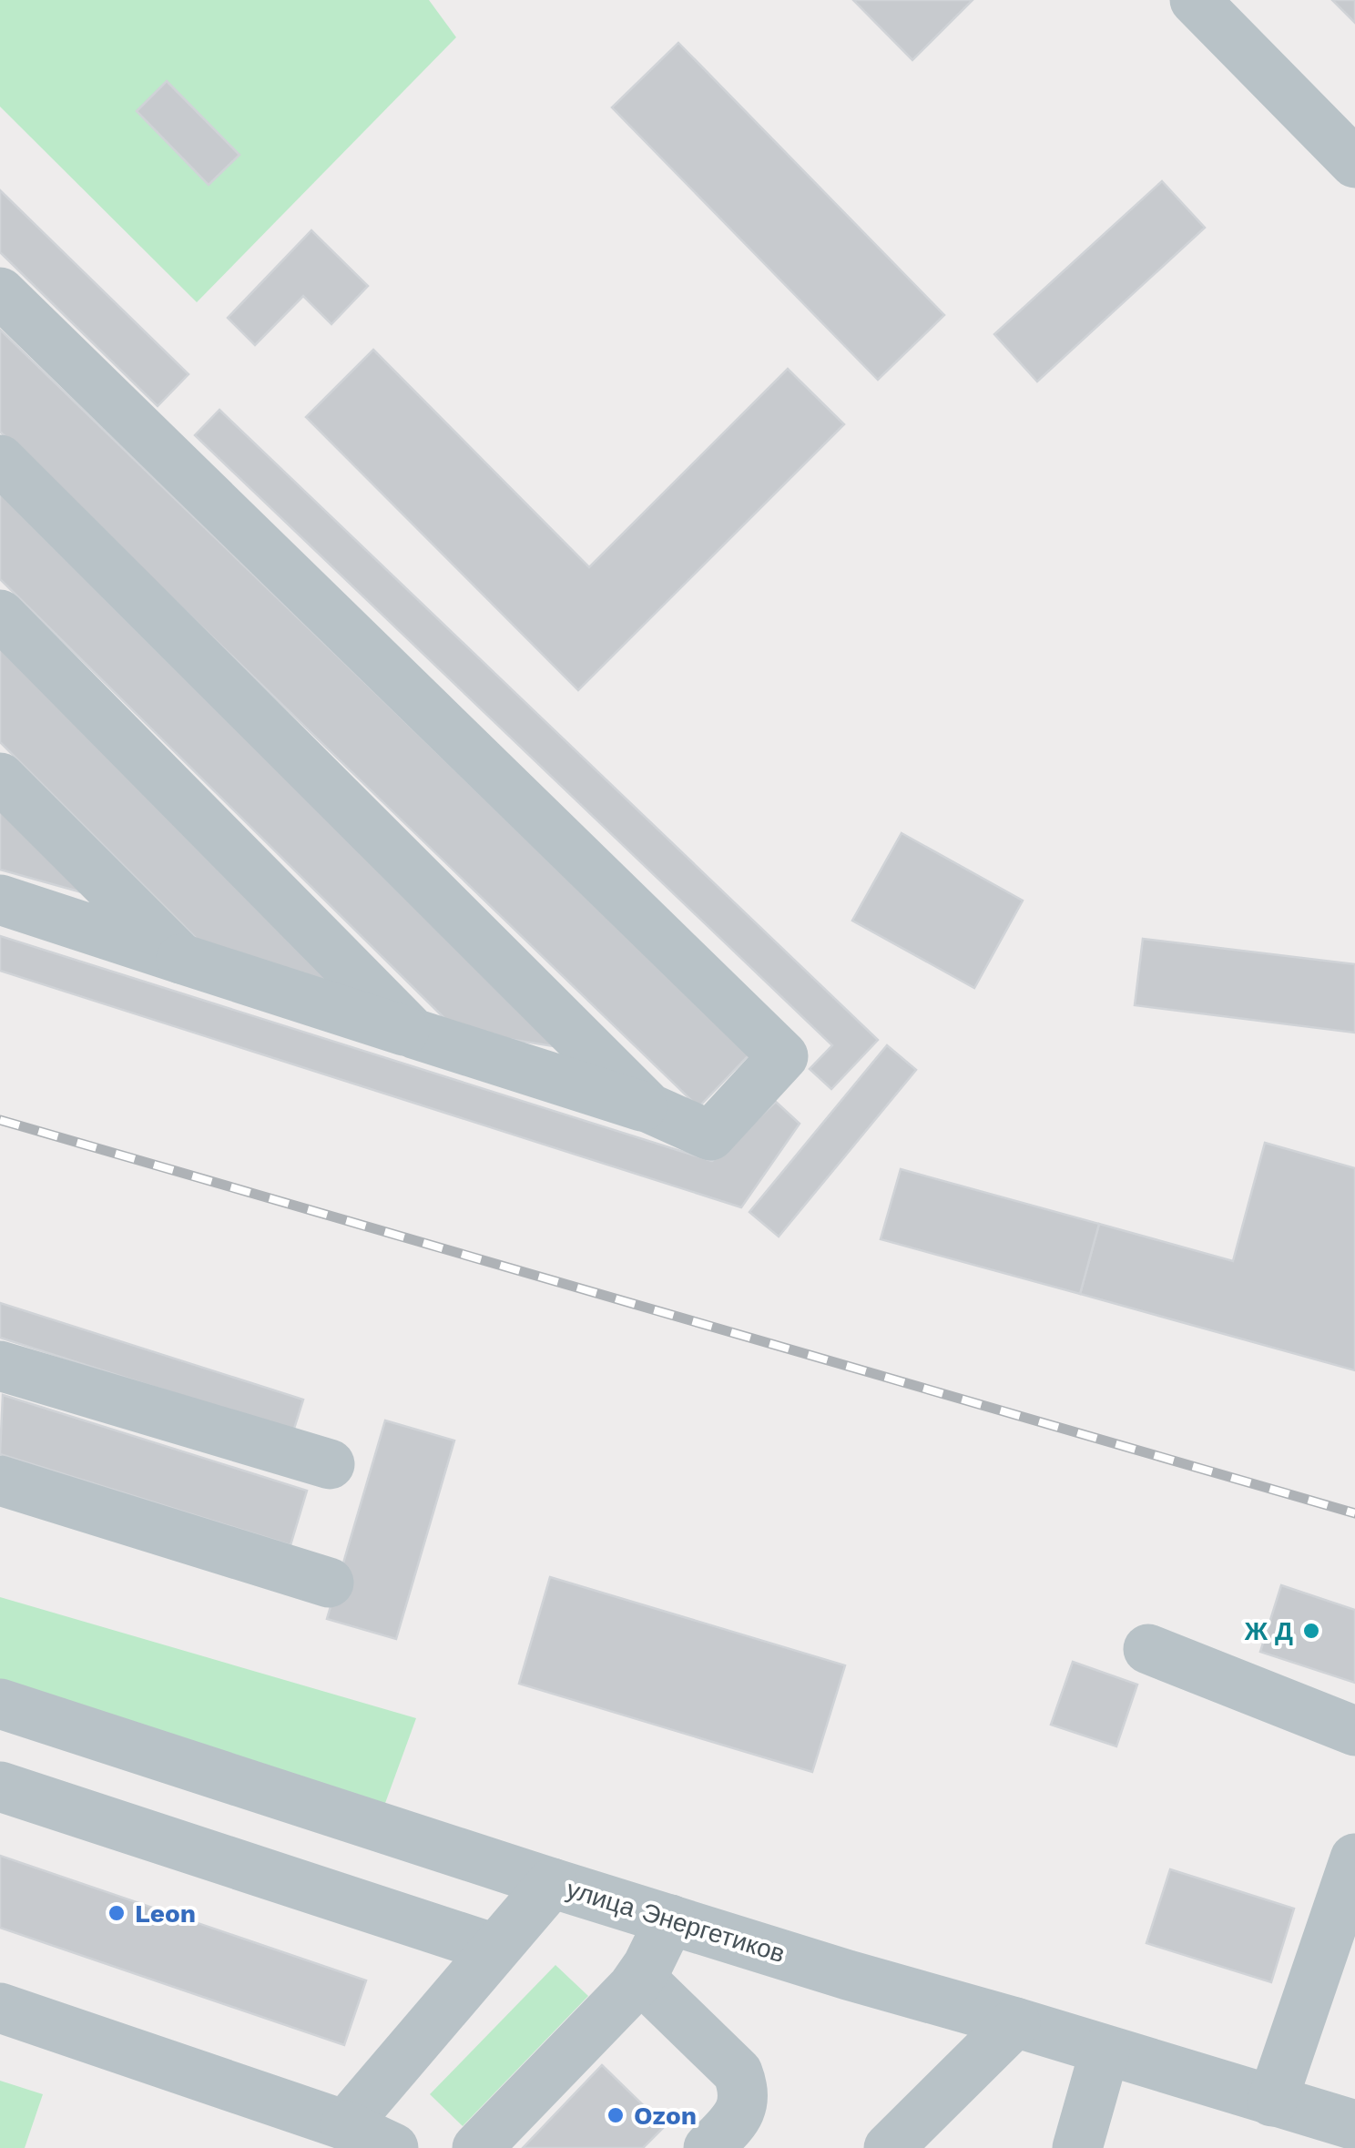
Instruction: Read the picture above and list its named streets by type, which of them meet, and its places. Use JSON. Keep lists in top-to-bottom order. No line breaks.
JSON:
{"streets":{"street":["улица Энергетиков"]},"places":["Ж Д","Leon","Ozon"]}
